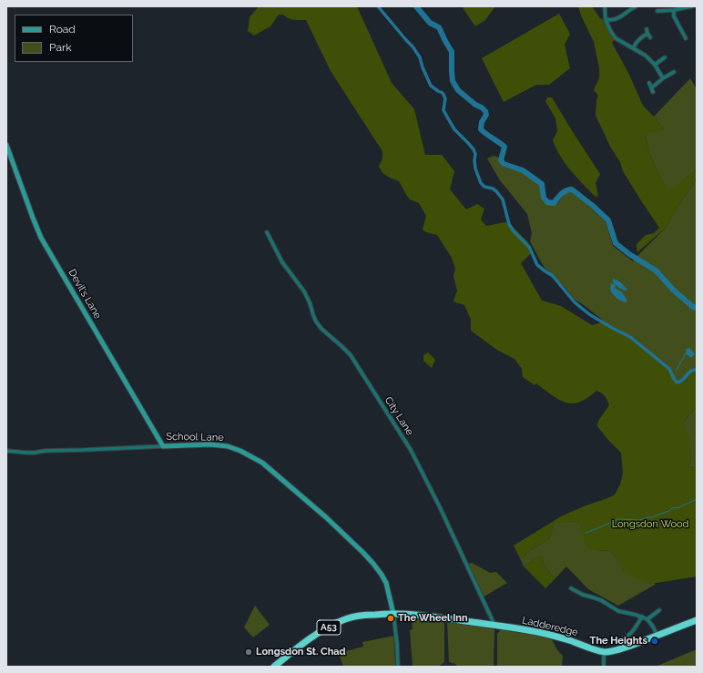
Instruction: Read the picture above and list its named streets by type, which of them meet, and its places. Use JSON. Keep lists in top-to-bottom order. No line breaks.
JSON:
{"streets":{"highway":["Ladderedge","A53"],"street":["Devil's Lane","City Lane","School Lane"]},"crossings":[["Devil's Lane","School Lane"],["City Lane","Ladderedge"],["School Lane","Ladderedge"],["School Lane","A53"],["Ladderedge","A53"]],"parks":["Longsdon Wood"],"places":["The Wheel Inn","The Heights","Longsdon St. Chad"],"legend":["Road","Park"]}
